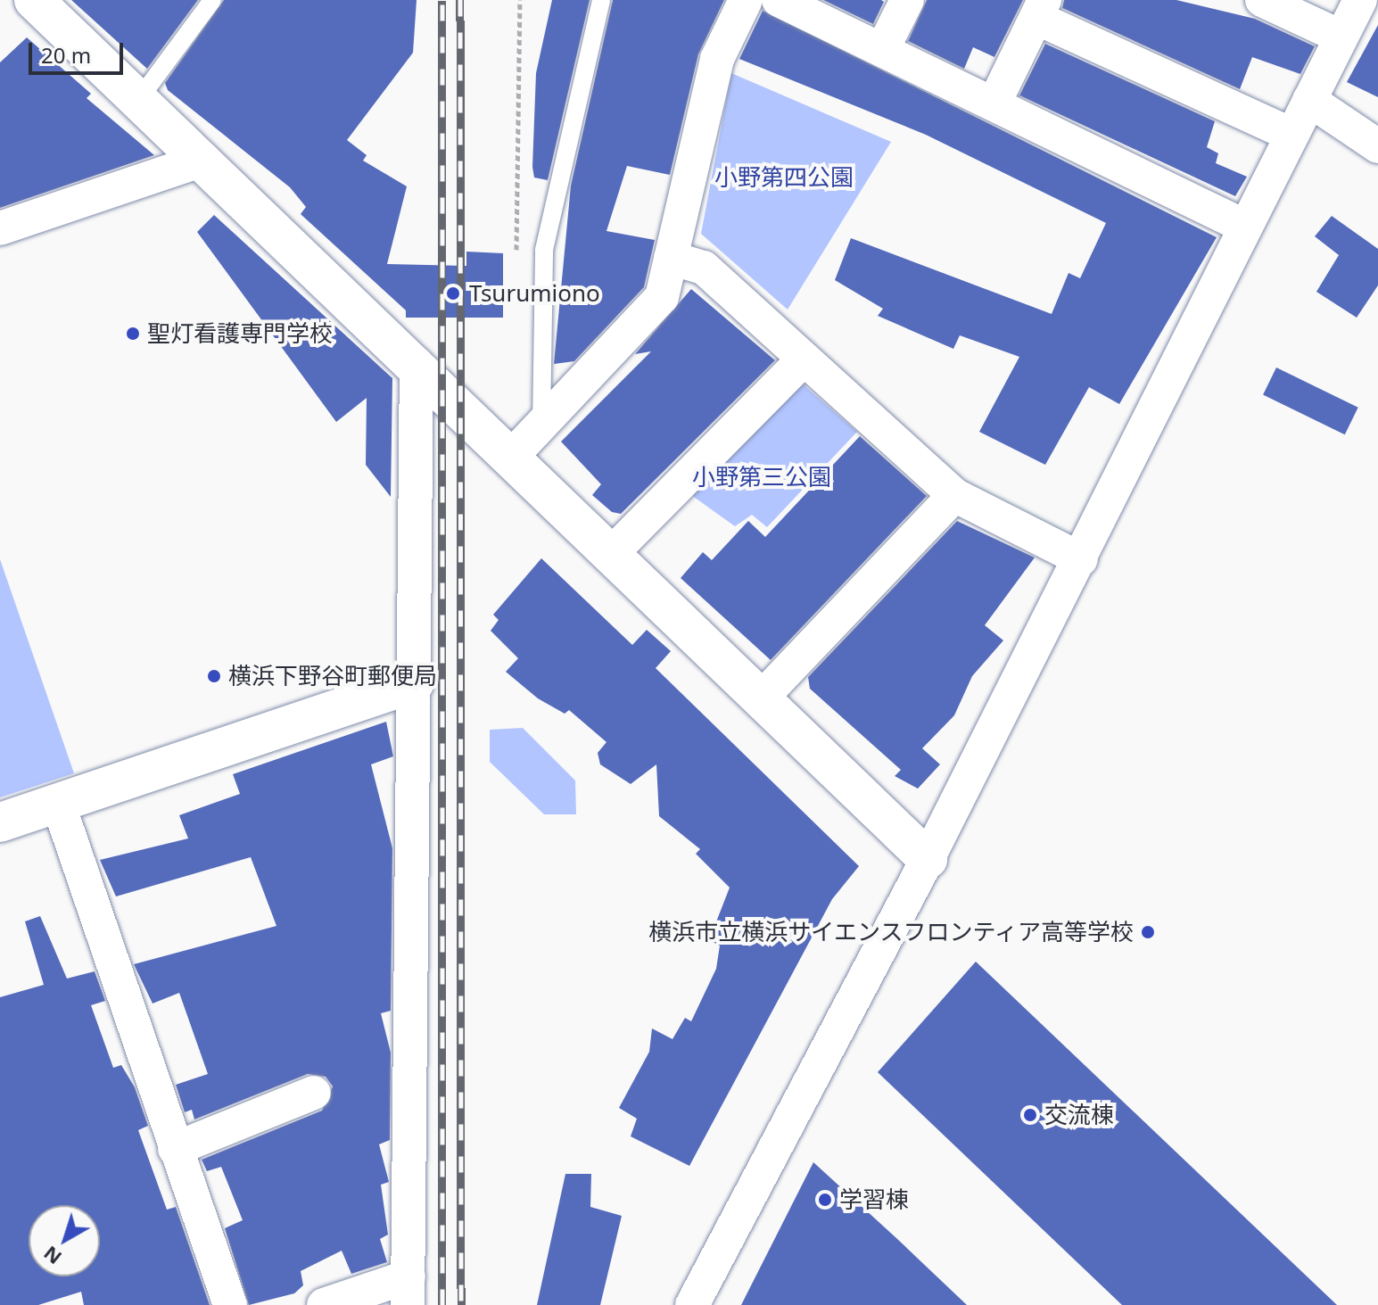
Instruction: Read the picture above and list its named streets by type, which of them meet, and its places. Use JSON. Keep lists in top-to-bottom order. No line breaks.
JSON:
{"parks":["小野第四公園","小野第三公園"],"places":["Tsurumiono","聖灯看護専門学校","横浜下野谷町郵便局","横浜市立横浜サイエンスフロンティア高等学校","交流棟","学習棟"],"scale_bar":"20 m","north":"bottom left"}
